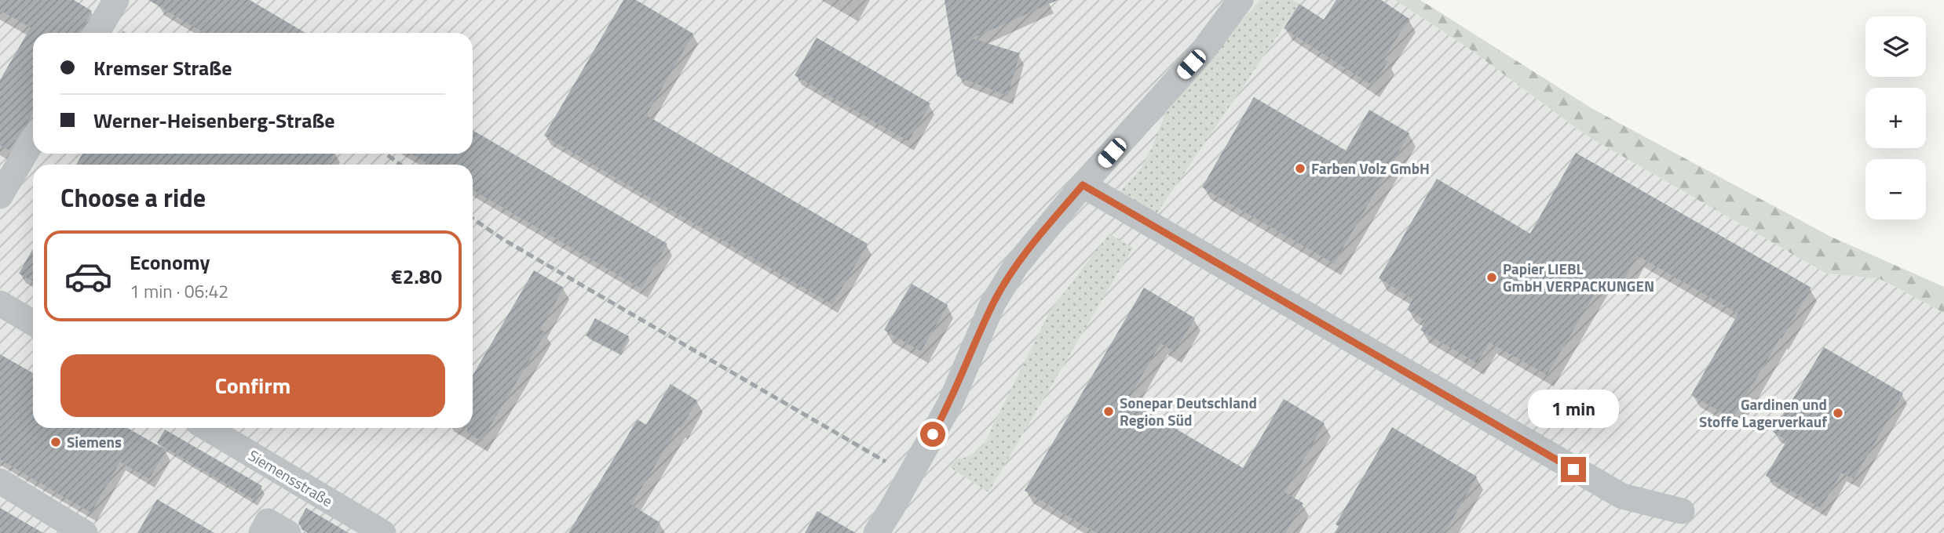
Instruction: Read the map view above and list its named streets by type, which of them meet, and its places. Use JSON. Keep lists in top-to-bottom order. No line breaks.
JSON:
{"streets":{"street":["Siemensstraße"]},"places":["Farben Volz GmbH","Papier LIEBL GmbH VERPACKUNGEN","Sonepar Deutschland Region Süd","Gardinen und Stoffe Lagerverkauf","Siemens"],"page":{"map_buttons":["+","−"],"banner":["Kremser Straße","Werner-Heisenberg-Straße"],"heading":"Choose a ride","list":[{"name":"Economy","note":"1 min · 06:42","value":"€2.80"}],"buttons":"Confirm","bubble":"1 min"}}
